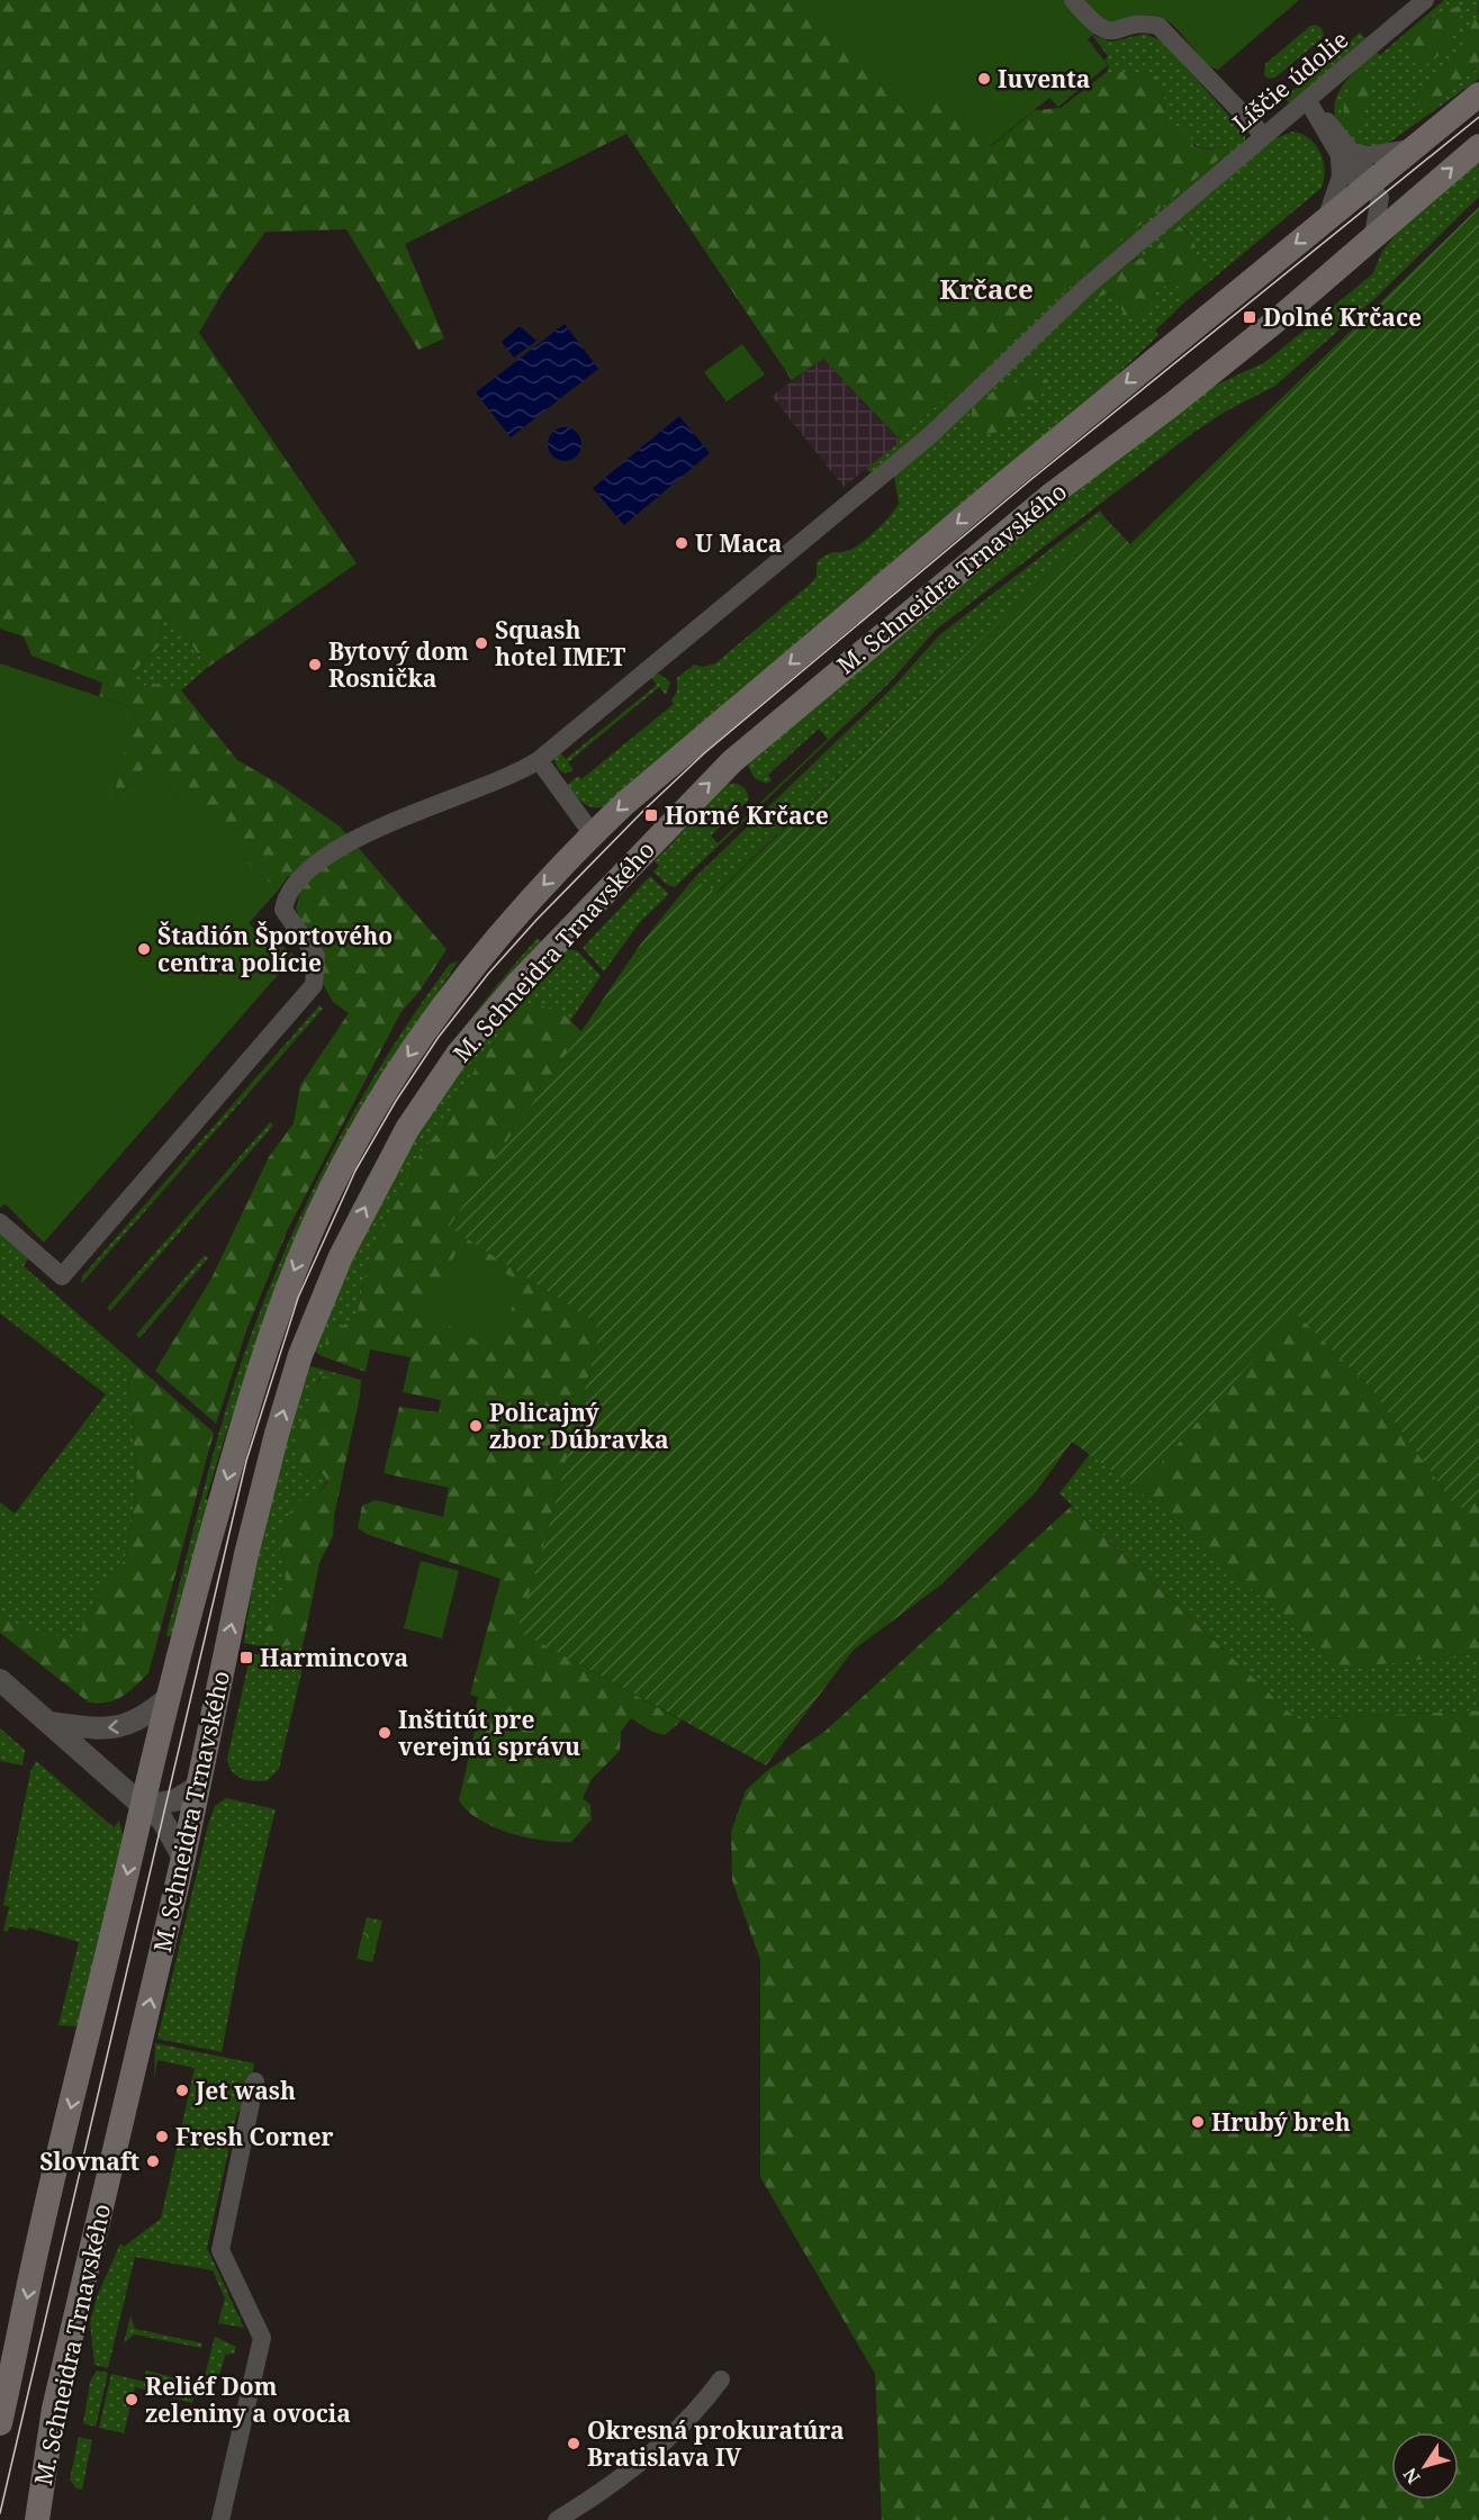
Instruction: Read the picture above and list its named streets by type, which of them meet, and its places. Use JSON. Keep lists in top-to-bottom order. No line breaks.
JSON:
{"streets":{"main road":["M. Schneidra Trnavského"],"street":["Líščie údolie"]},"districts":["Krčace"],"places":{"other":["Iuventa","U Maca","Squash hotel IMET","Bytový dom Rosnička","Štadión Športového centra polície","Policajný zbor Dúbravka","Inštitút pre verejnú správu","Jet wash","Hrubý breh","Fresh Corner","Slovnaft","Reliéf Dom zeleniny a ovocia","Okresná prokuratúra Bratislava IV"],"transit":["Dolné Krčace","Horné Krčace","Harmincova"]},"north":"bottom left"}
